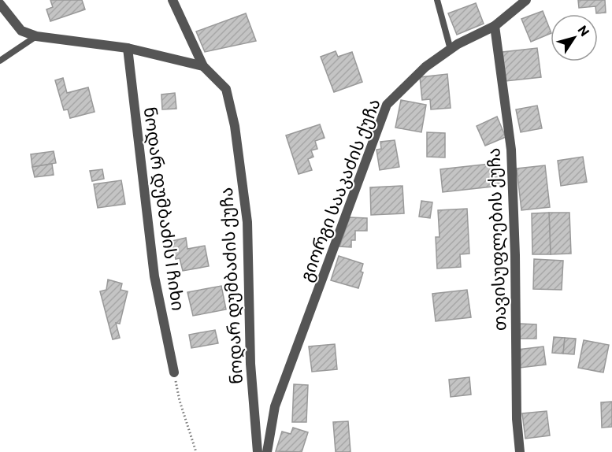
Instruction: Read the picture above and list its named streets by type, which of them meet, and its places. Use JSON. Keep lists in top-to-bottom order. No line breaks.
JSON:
{"streets":{"street":["გიორგი სააკაძის ქუჩა","ნოდარ დუმბაძის I ჩიხი","თავისუფლების ქუჩა","ნოდარ დუმბაძის ქუჩა"]},"crossings":[["გიორგი სააკაძის ქუჩა","თავისუფლების ქუჩა"]],"north":"top right"}
